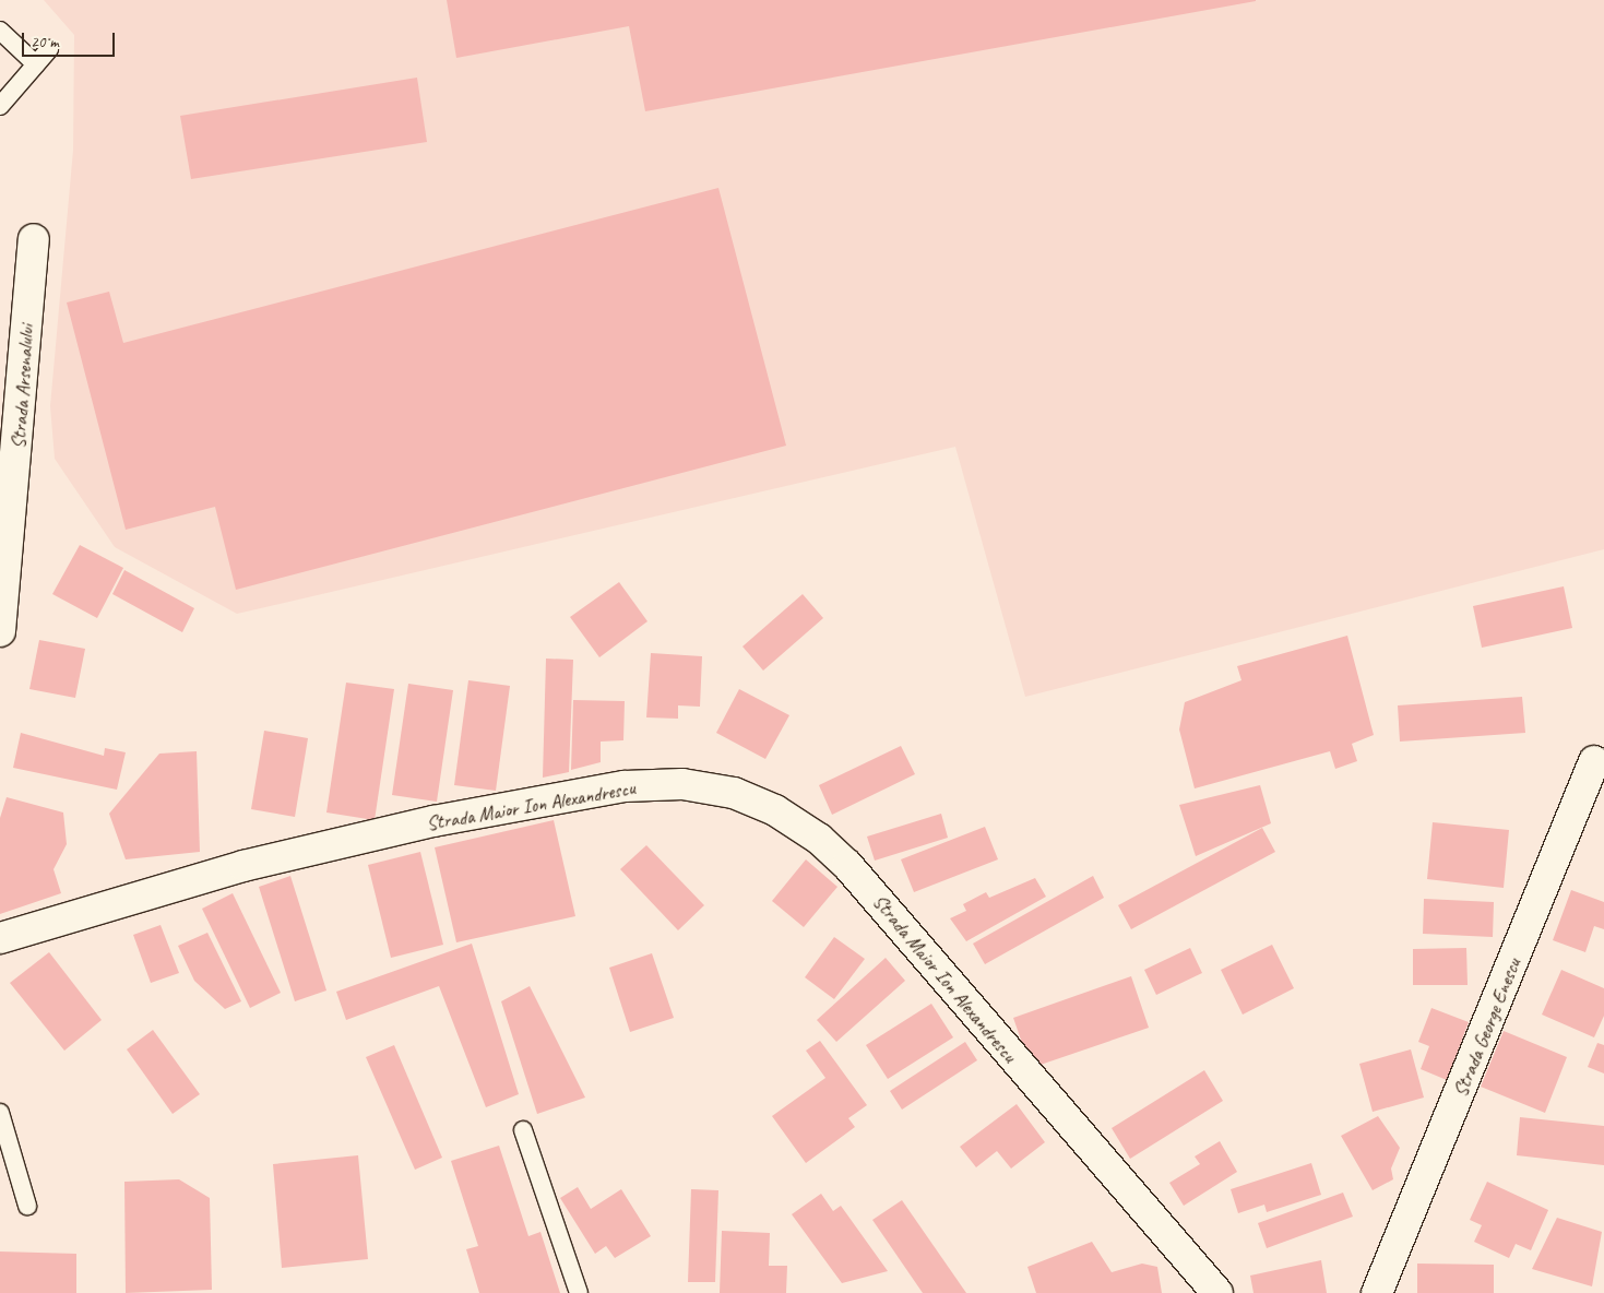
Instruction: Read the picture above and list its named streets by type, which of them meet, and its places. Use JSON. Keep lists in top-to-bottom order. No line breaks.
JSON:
{"streets":{"street":["Strada Arsenalului","Strada Maior Ion Alexandrescu","Strada George Enescu"]},"scale_bar":"20 m"}
